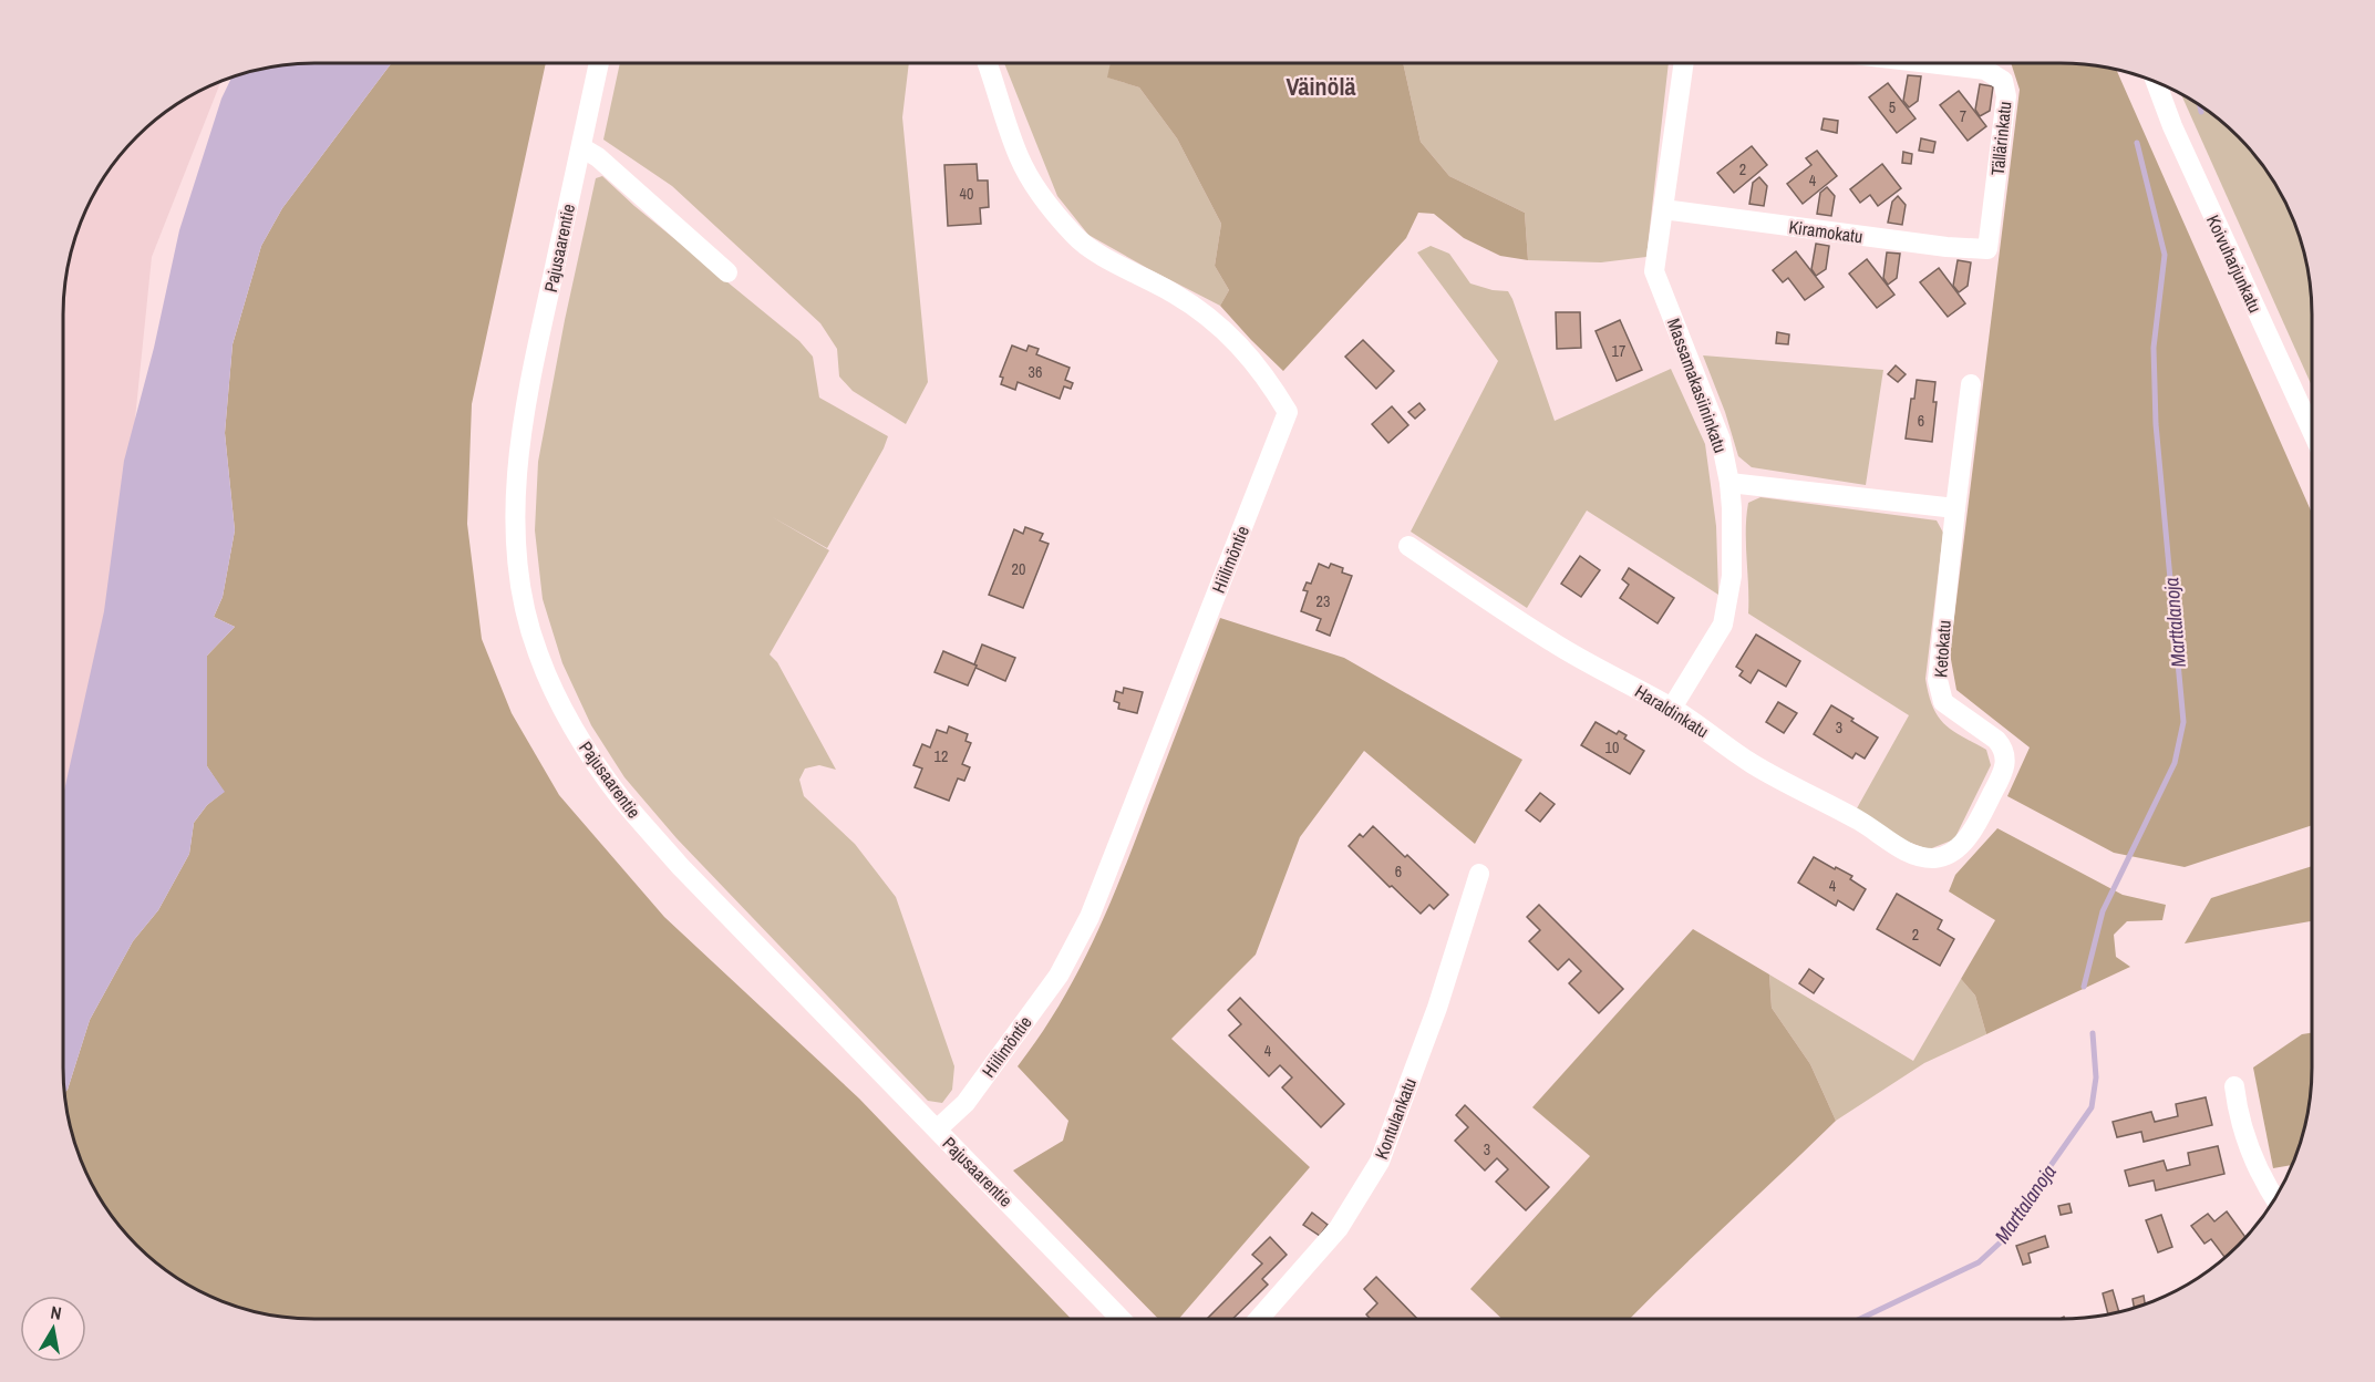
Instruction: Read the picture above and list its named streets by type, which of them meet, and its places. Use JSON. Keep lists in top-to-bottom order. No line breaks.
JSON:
{"streets":{"street":["Tällärinkatu","Kiramokatu","Pajusaarentie","Koivuharjunkatu","Massamakasiininkatu","Hiilimöntie","Ketokatu","Haraldinkatu","Kontulankatu"]},"crossings":[["Tällärinkatu","Kiramokatu"],["Kiramokatu","Massamakasiininkatu"],["Pajusaarentie","Hiilimöntie"],["Massamakasiininkatu","Haraldinkatu"],["Ketokatu","Haraldinkatu"]],"districts":["Väinölä"],"water":["Marttalanoja"],"house_numbers":["5","7","2","4","40","17","36","6","20","23","3","10","12","6","4","2","4","3"],"north":"top"}
